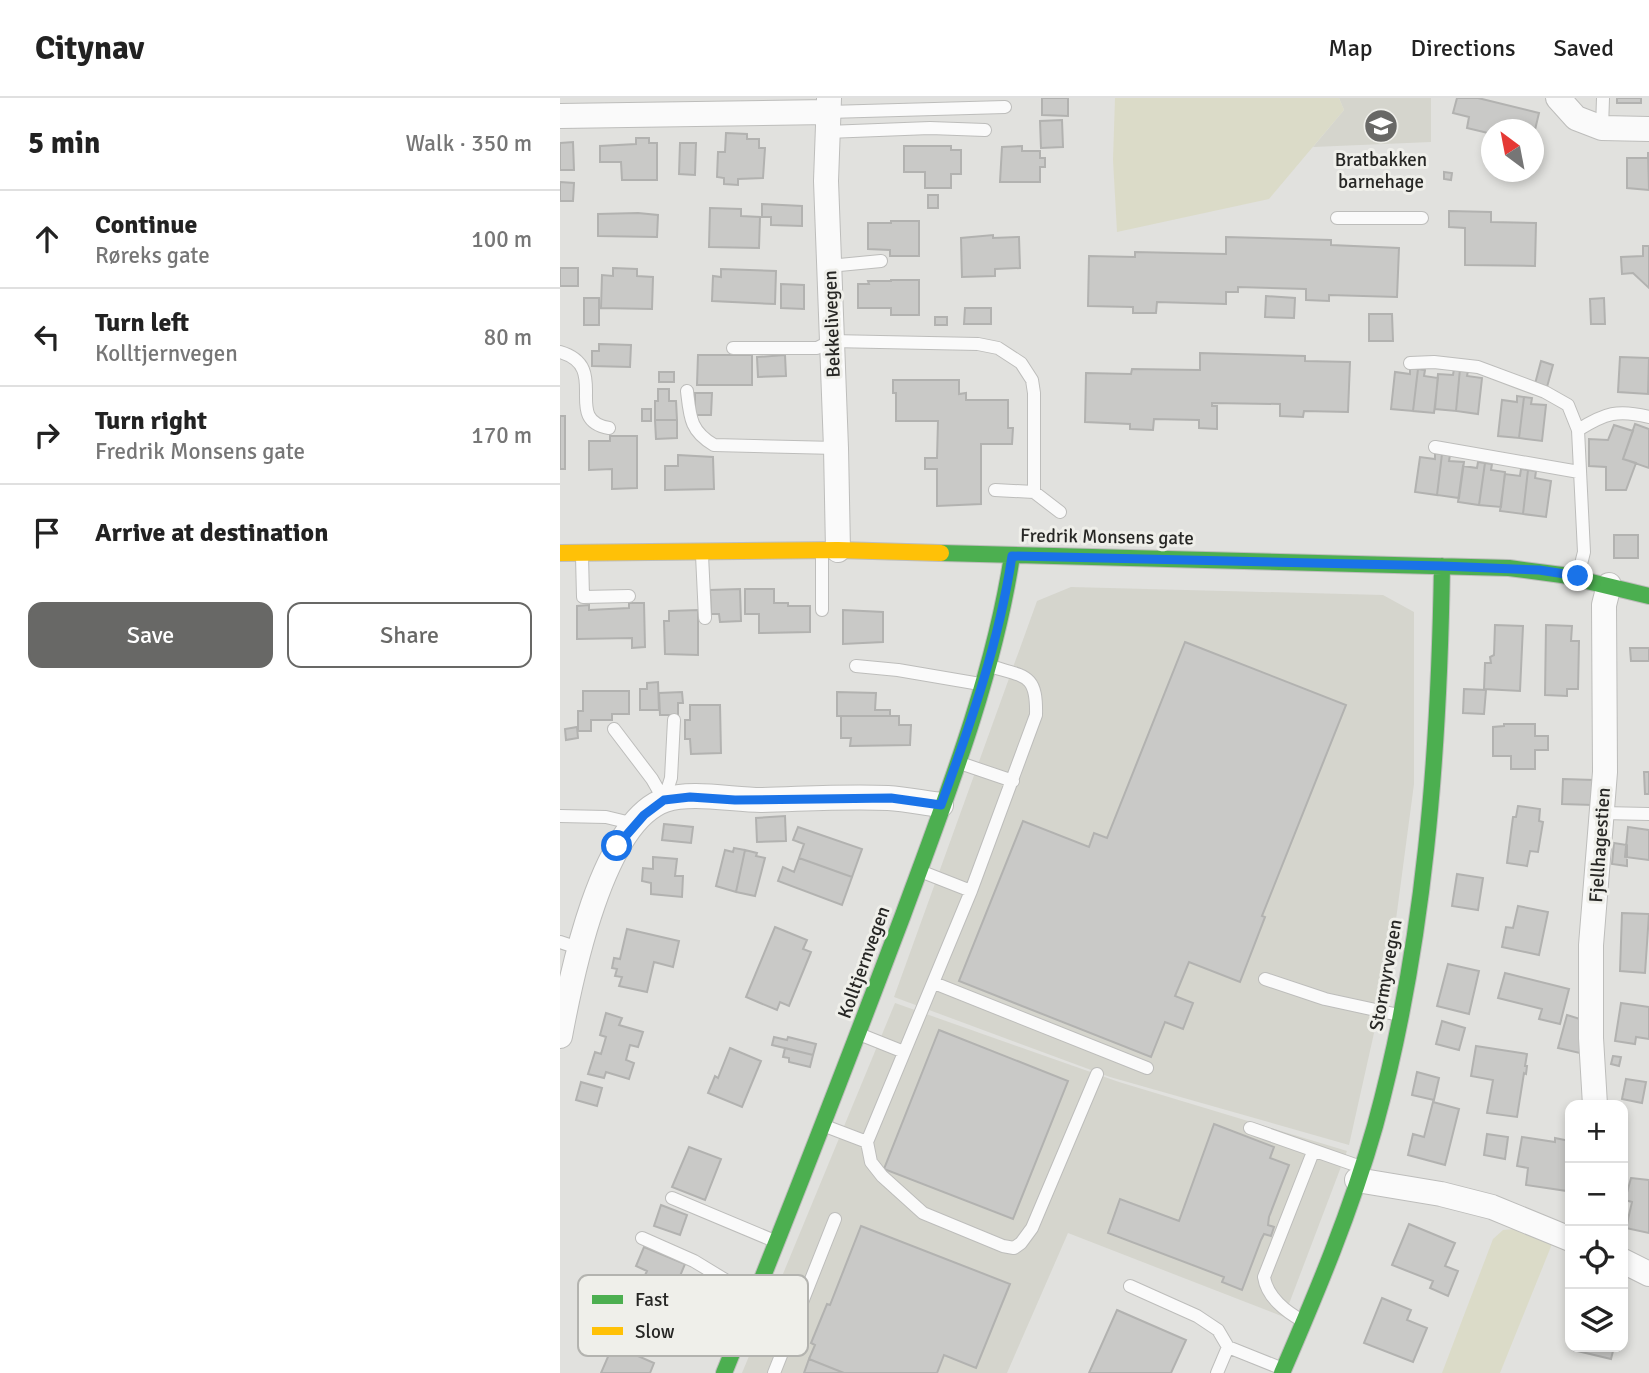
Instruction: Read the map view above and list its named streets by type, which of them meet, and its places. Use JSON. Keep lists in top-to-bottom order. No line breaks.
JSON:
{"streets":{"street":["Bekkelivegen","Fredrik Monsens gate","Fjellhagestien","Kolltjernvegen","Stormyrvegen"]},"crossings":[["Bekkelivegen","Fredrik Monsens gate"],["Fredrik Monsens gate","Fjellhagestien"],["Fredrik Monsens gate","Kolltjernvegen"],["Fredrik Monsens gate","Stormyrvegen"]],"places":{"school or university":["Bratbakken barnehage"]},"legend":["Fast","Slow"],"north":"top left","page":{"header":"Citynav","nav":["Map","Directions","Saved"],"heading":["5 min","Walk · 350 m"],"list":[["Continue","Røreks gate","100 m"],["Turn left","Kolltjernvegen","80 m"],["Turn right","Fredrik Monsens gate","170 m"],"Arrive at destination"],"buttons":["Save","Share"],"map_buttons":["+","−"]}}
